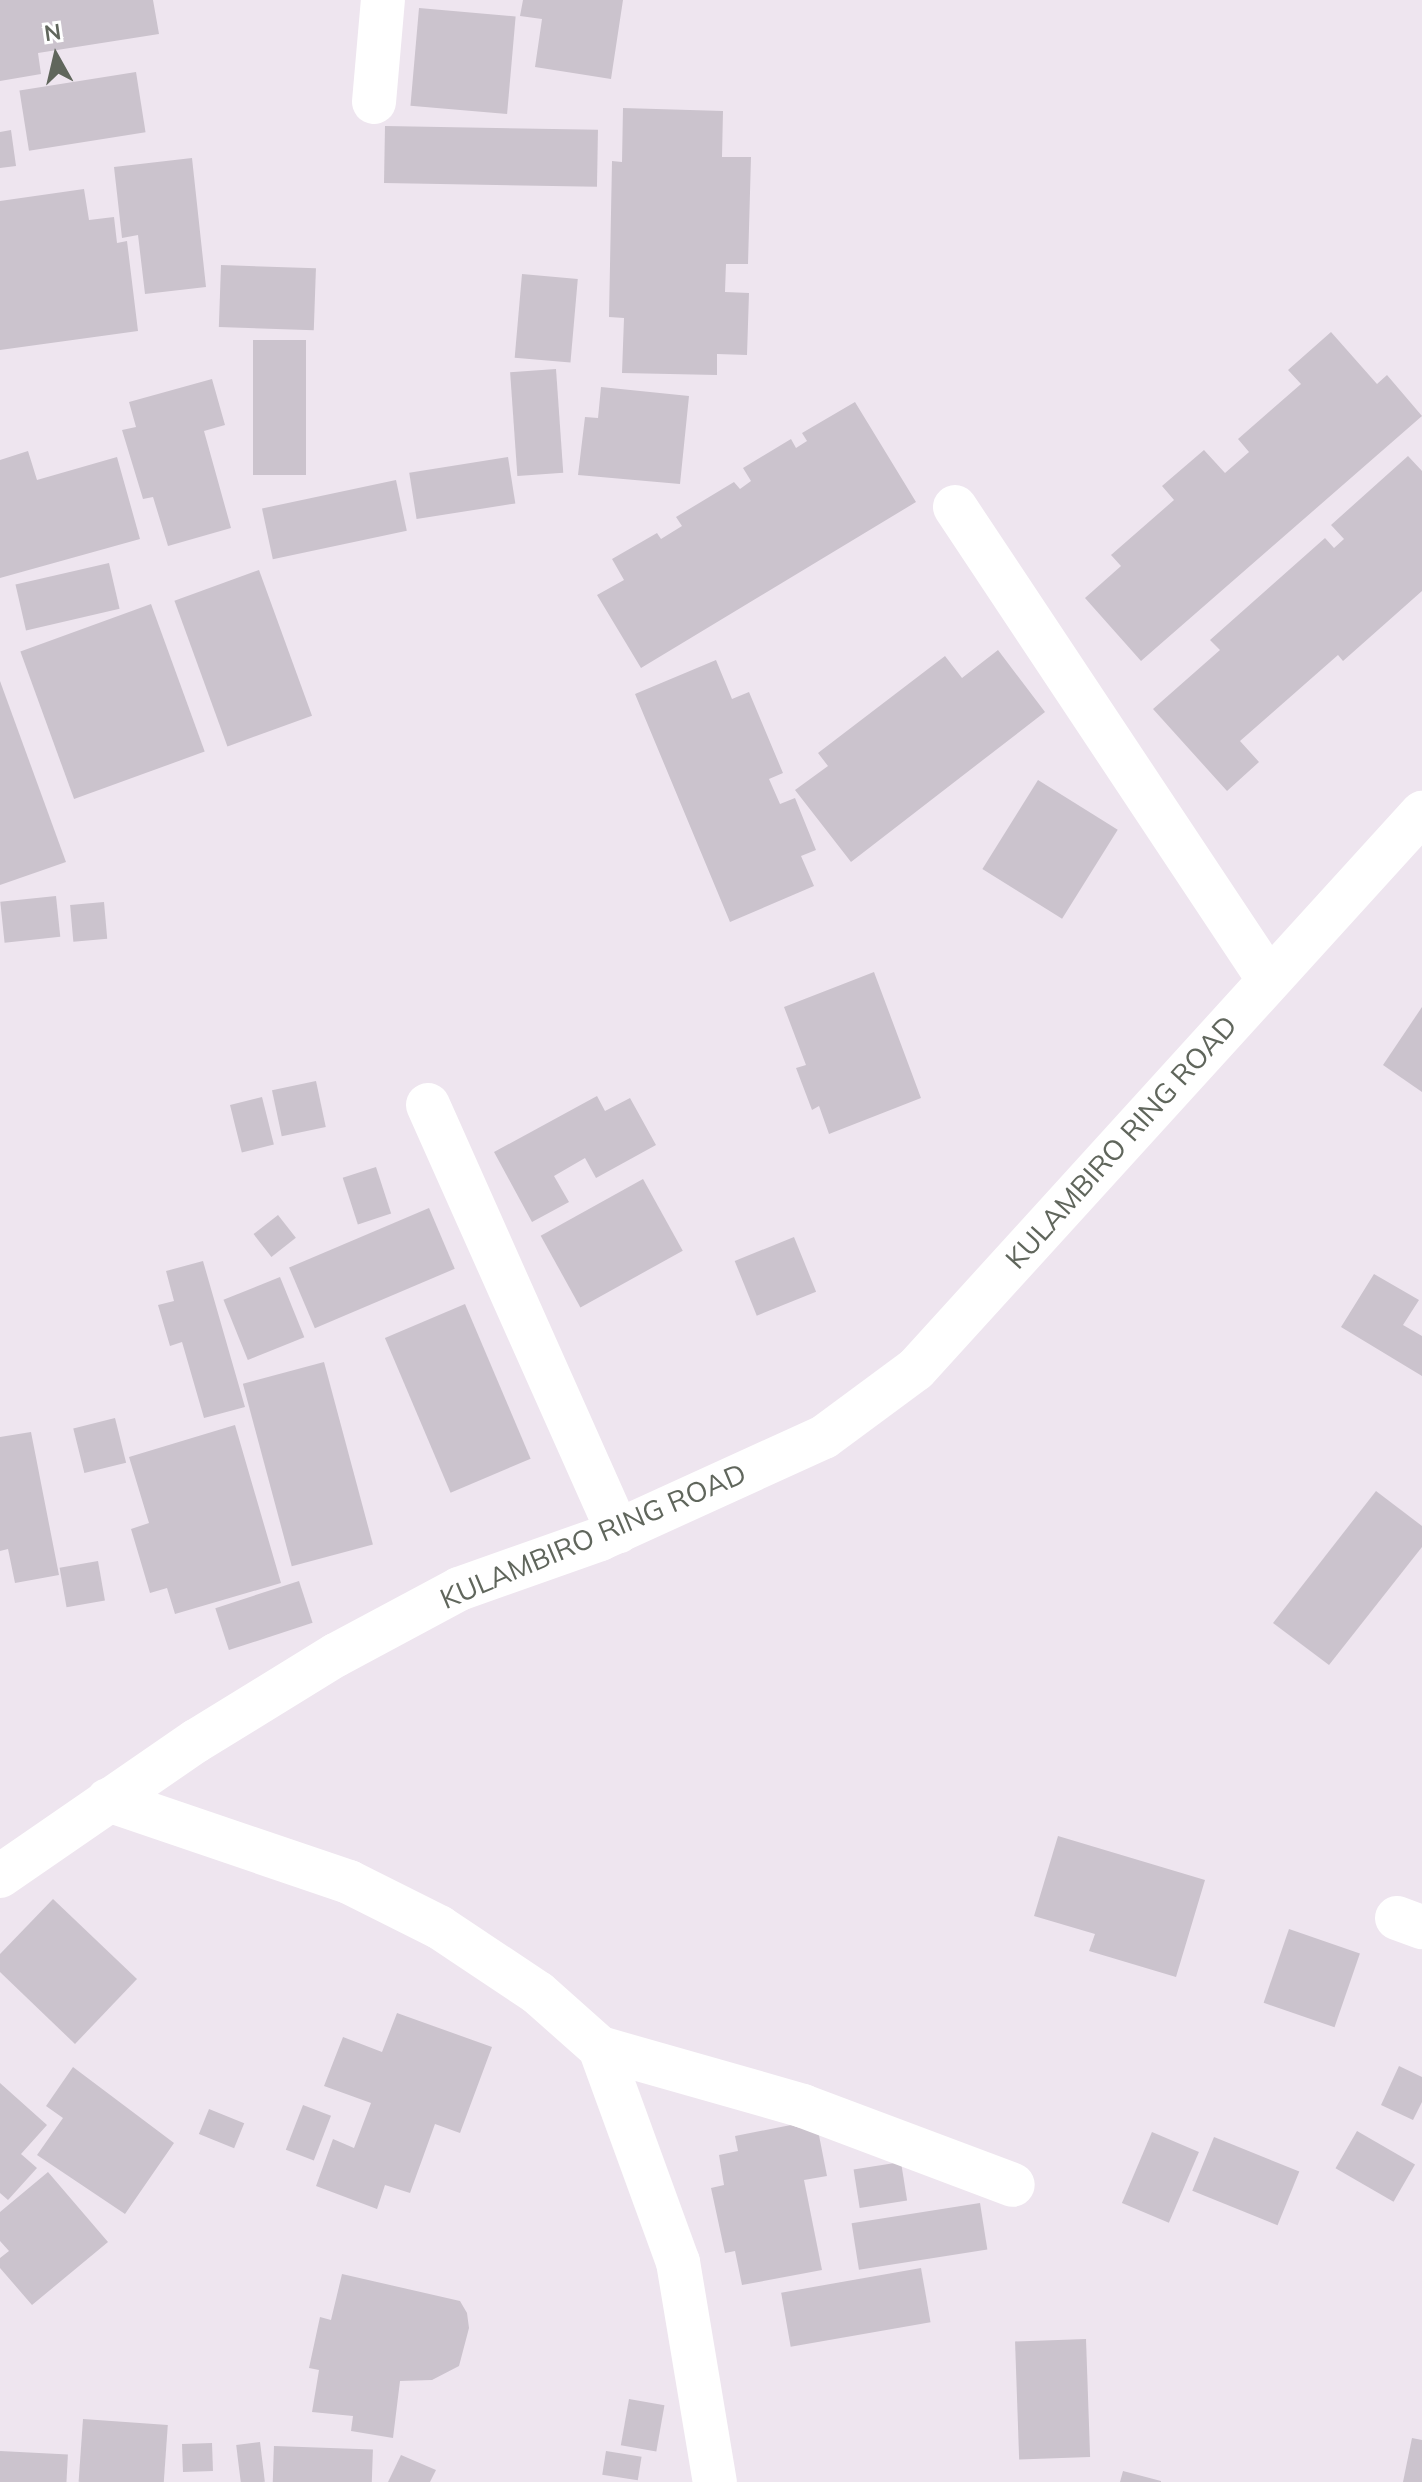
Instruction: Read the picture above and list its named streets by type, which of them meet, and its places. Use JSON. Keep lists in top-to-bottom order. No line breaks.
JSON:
{"streets":{"street":["KULAMBIRO RING ROAD"]},"north":"top"}
